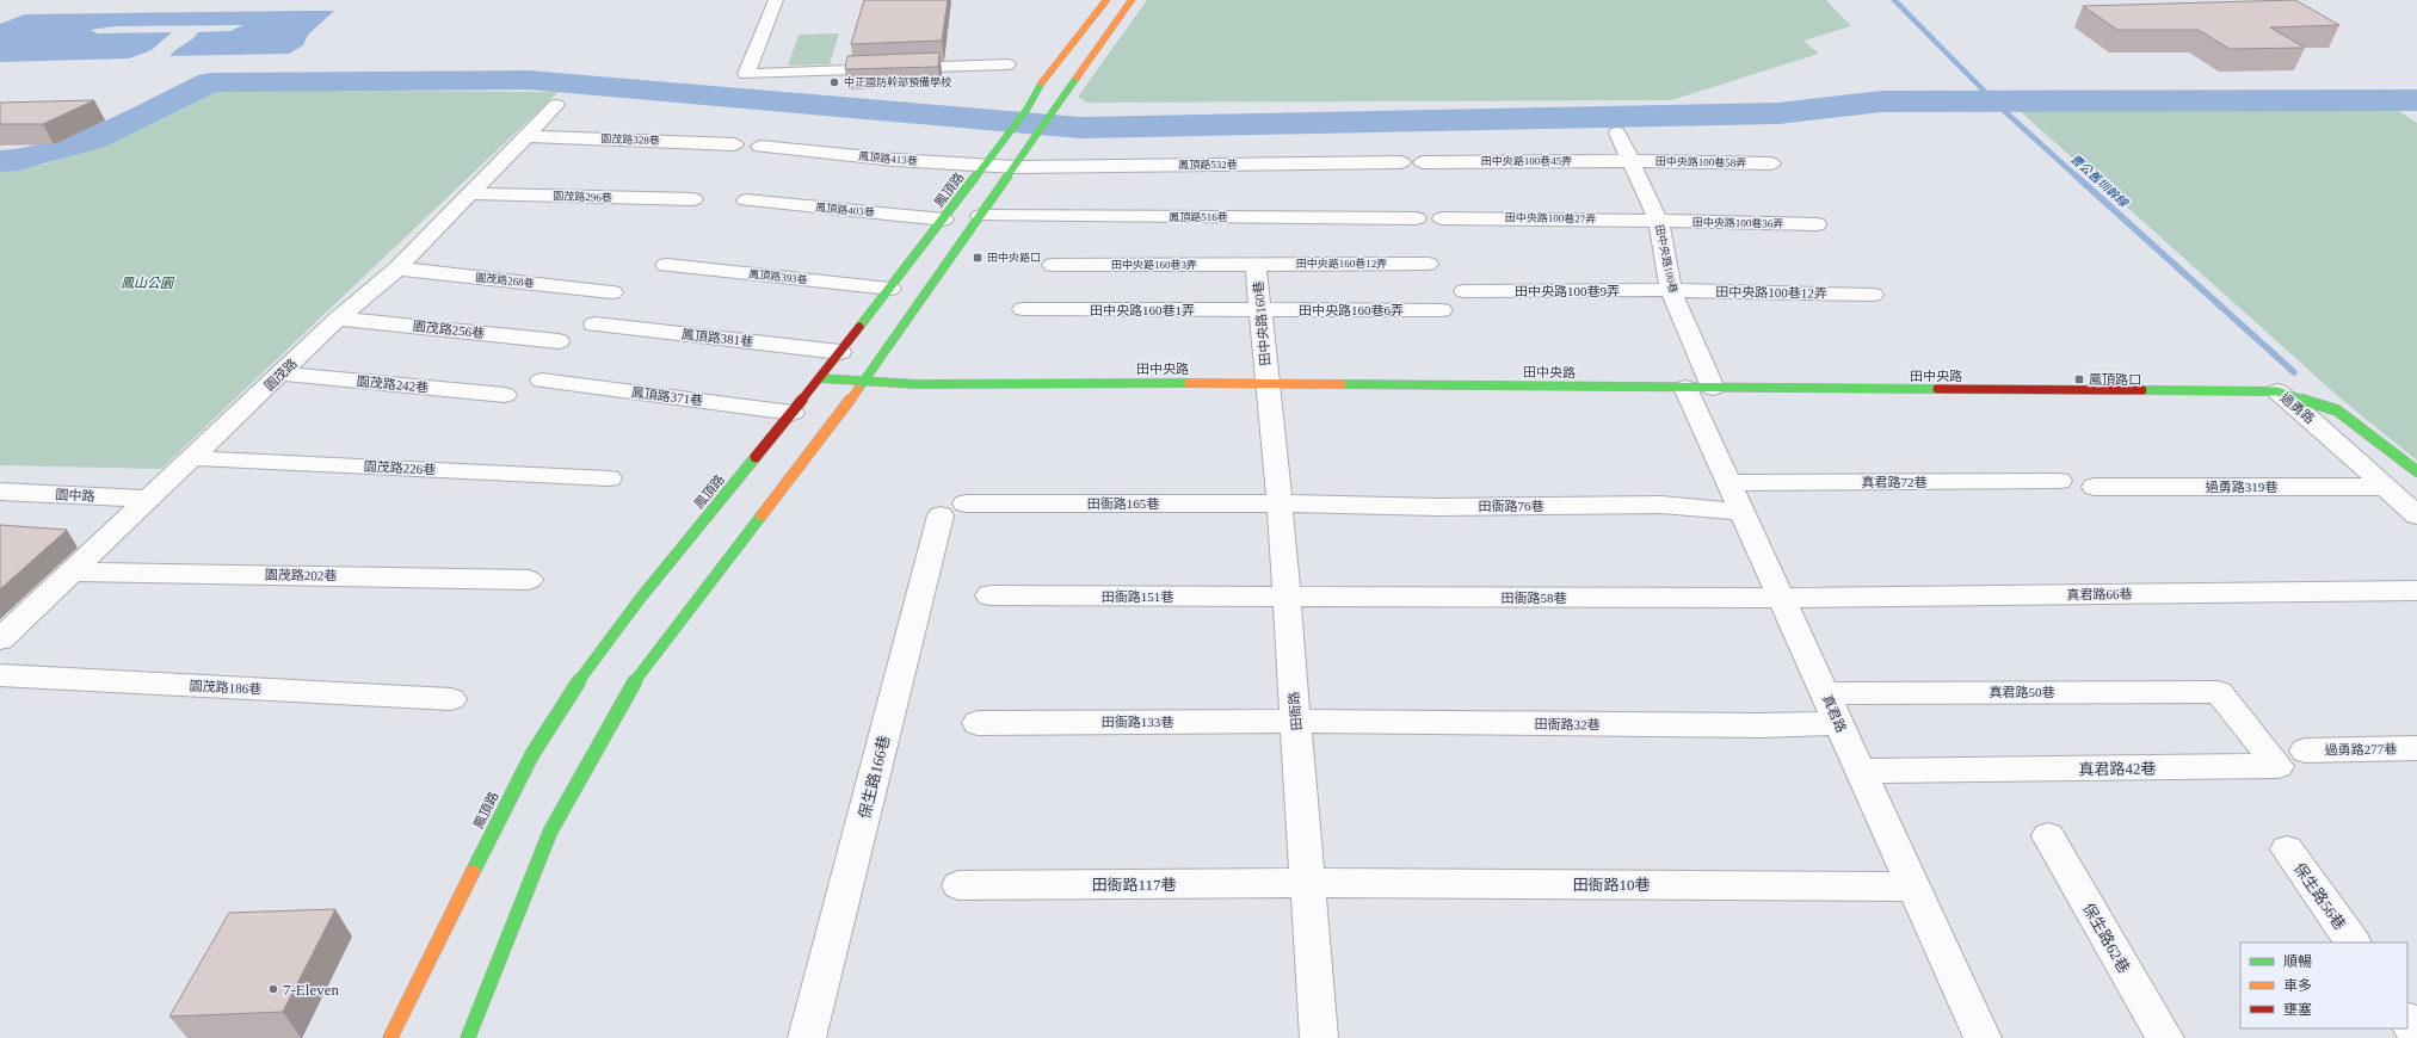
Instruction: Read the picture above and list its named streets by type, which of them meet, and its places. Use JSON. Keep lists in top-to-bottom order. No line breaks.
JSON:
{"streets":{"main road":["鳳頂路","田中央路","過勇路"],"street":["園茂路328巷","鳳頂路413巷","田中央路100巷45弄","田中央路100巷58弄","鳳頂路532巷","園茂路296巷","鳳頂路403巷","鳳頂路516巷","田中央路100巷27弄","田中央路100巷36弄","田中央路100巷","田中央路160巷12弄","田中央路160巷3弄","鳳頂路393巷","園茂路268巷","田中央路100巷9弄","田中央路100巷12弄","田中央路160巷1弄","田中央路160巷6弄","田中央路160巷","園茂路256巷","鳳頂路381巷","園茂路","園茂路242巷","鳳頂路371巷","園茂路226巷","真君路72巷","過勇路319巷","園中路","田衙路165巷","田衙路76巷","園茂路202巷","真君路66巷","田衙路151巷","田衙路58巷","園茂路186巷","真君路50巷","田衙路","真君路","田衙路133巷","田衙路32巷","過勇路277巷","真君路42巷","保生路166巷","田衙路117巷","田衙路10巷","保生路56巷","保生路62巷"]},"crossings":[["園茂路328巷","園茂路"],["鳳頂路413巷","鳳頂路532巷"],["鳳頂路413巷","鳳頂路"],["田中央路100巷45弄","田中央路100巷58弄"],["田中央路100巷45弄","田中央路100巷"],["田中央路100巷58弄","田中央路100巷"],["鳳頂路","鳳頂路403巷"],["鳳頂路","鳳頂路393巷"],["鳳頂路","鳳頂路381巷"],["鳳頂路","田中央路"],["鳳頂路","鳳頂路371巷"],["園茂路296巷","園茂路"],["田中央路100巷27弄","田中央路100巷36弄"],["田中央路100巷27弄","田中央路100巷"],["田中央路100巷36弄","田中央路100巷"],["田中央路100巷","田中央路100巷9弄"],["田中央路100巷","田中央路100巷12弄"],["田中央路100巷","田中央路"],["田中央路100巷","真君路"],["田中央路160巷12弄","田中央路160巷3弄"],["田中央路160巷12弄","田中央路160巷"],["田中央路160巷3弄","田中央路160巷"],["園茂路268巷","園茂路"],["田中央路100巷9弄","田中央路100巷12弄"],["田中央路160巷1弄","田中央路160巷6弄"],["田中央路160巷1弄","田中央路160巷"],["田中央路160巷6弄","田中央路160巷"],["田中央路160巷","田中央路"],["田中央路160巷","田衙路"],["園茂路256巷","園茂路"],["田中央路","過勇路"],["田中央路","田衙路"],["田中央路","真君路"],["園茂路","園茂路242巷"],["園茂路","園茂路226巷"],["園茂路","園中路"],["園茂路","園茂路202巷"],["過勇路","過勇路319巷"],["真君路72巷","真君路"],["田衙路165巷","田衙路76巷"],["田衙路165巷","田衙路"],["田衙路165巷","保生路166巷"],["田衙路76巷","田衙路"],["田衙路76巷","真君路"],["真君路66巷","田衙路58巷"],["真君路66巷","真君路"],["田衙路151巷","田衙路58巷"],["田衙路151巷","田衙路"],["田衙路58巷","田衙路"],["田衙路58巷","真君路"],["真君路50巷","真君路"],["真君路50巷","真君路42巷"],["田衙路","田衙路133巷"],["田衙路","田衙路32巷"],["田衙路","田衙路117巷"],["田衙路","田衙路10巷"],["真君路","田衙路32巷"],["真君路","真君路42巷"],["真君路","田衙路10巷"],["田衙路133巷","田衙路32巷"],["田衙路117巷","田衙路10巷"]],"water":["曹公舊圳幹線"],"parks":["鳳山公園"],"places":{"other":["中正國防幹部預備學校","7-Eleven"],"transit":["田中央路口","鳳頂路口"]},"legend":["順暢","車多","壅塞"]}
